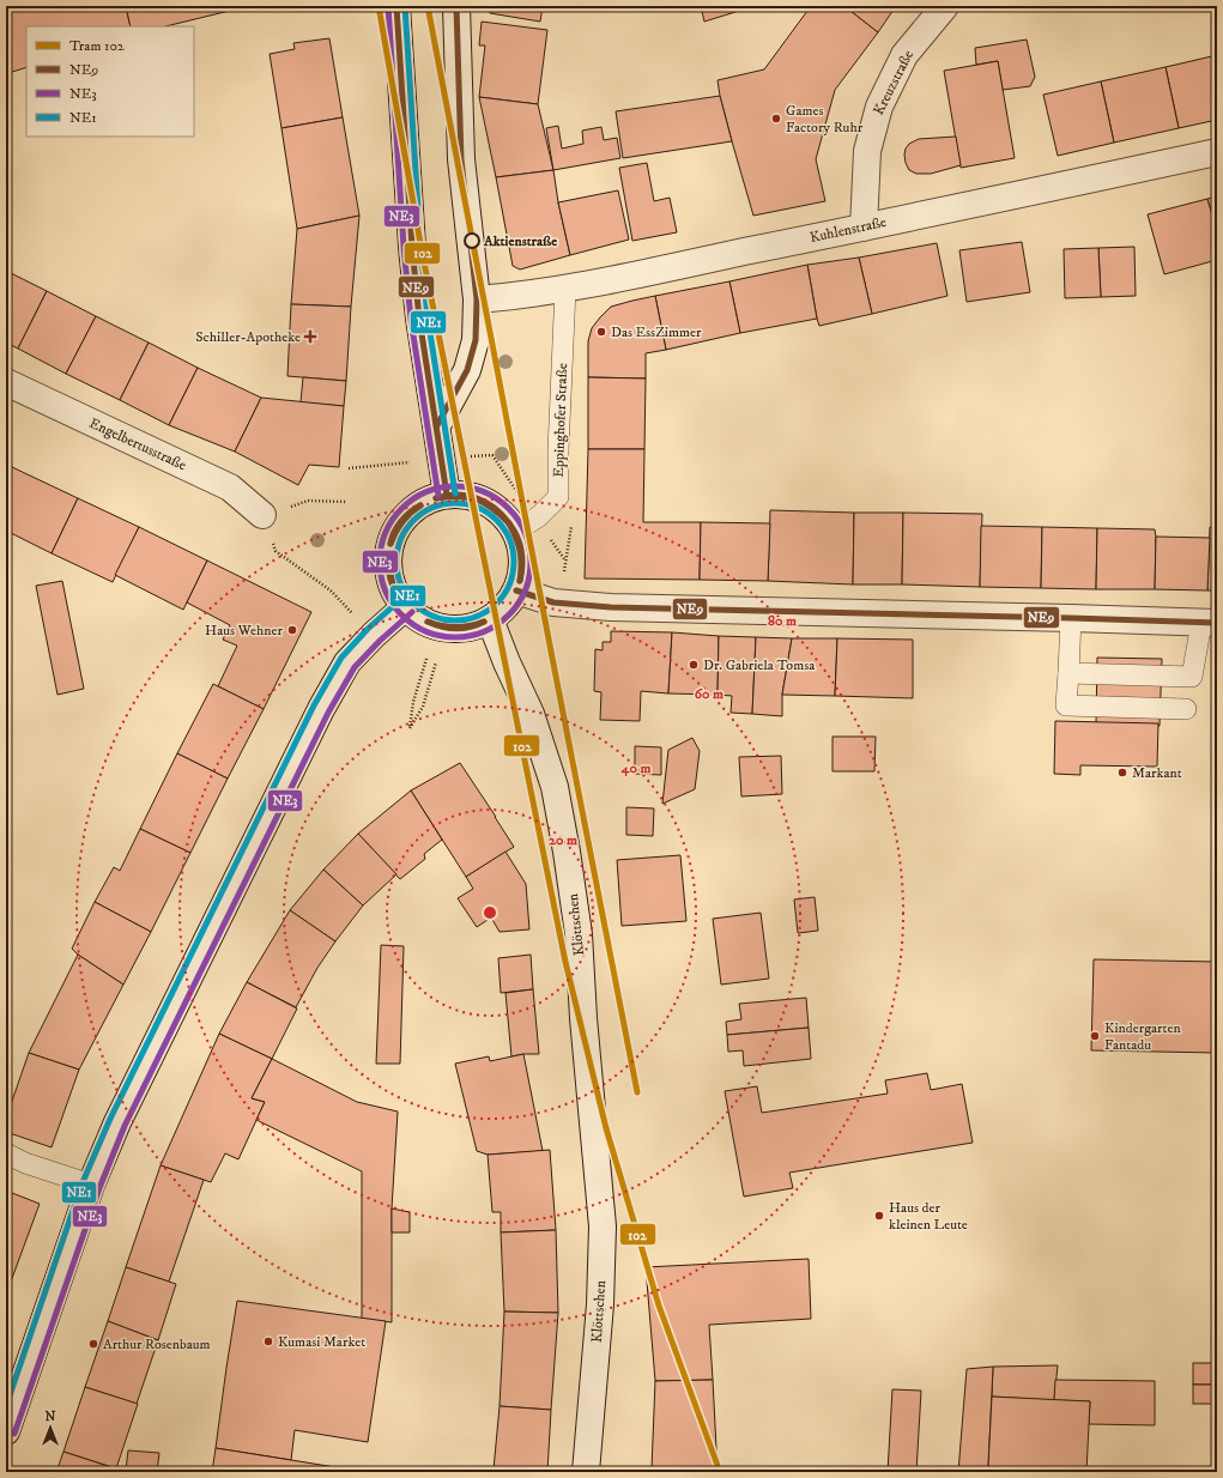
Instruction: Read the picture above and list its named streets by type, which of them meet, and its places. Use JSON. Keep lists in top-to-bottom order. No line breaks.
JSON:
{"streets":{"main road":["Kreuzstraße","Kuhlenstraße","Engelbertusstraße","Klöttschen"],"lane":["Eppinghofer Straße"]},"crossings":[["Kreuzstraße","Kuhlenstraße"],["Kuhlenstraße","Eppinghofer Straße"],["Eppinghofer Straße","Klöttschen"]],"places":{"other":["Games Factory Ruhr","Aktienstraße","Das EssZimmer","Haus Wehner","Dr. Gabriela Tomsa","Markant","Kindergarten Fantadu","Haus der kleinen Leute","Kumasi Market","Arthur Rosenbaum"],"health":["Schiller-Apotheke"]},"lines":["tram line 102","transit line NE9","transit line NE3","transit line NE1"],"legend":["Tram 102","NE9","NE3","NE1"],"north":"top","rings":["80 m","60 m","40 m","20 m"]}
